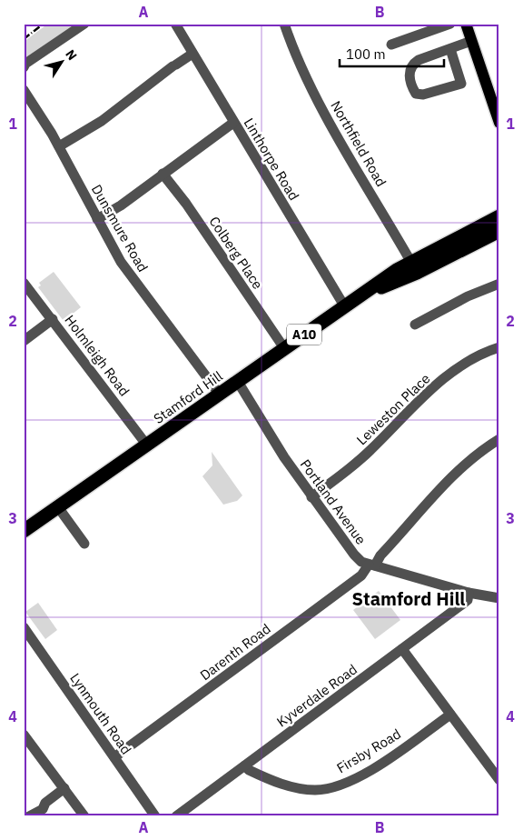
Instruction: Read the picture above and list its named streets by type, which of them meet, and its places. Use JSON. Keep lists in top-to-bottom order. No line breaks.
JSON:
{"streets":{"highway":["A10","Stamford Hill"],"street":["Northfield Road","Linthorpe Road","Dunsmure Road","Colberg Place","Holmleigh Road","Leweston Place","Portland Avenue","Darenth Road","Kyverdale Road","Lynmouth Road","Firsby Road"]},"crossings":[["Northfield Road","Stamford Hill"],["Linthorpe Road","Stamford Hill"],["Dunsmure Road","Stamford Hill"],["Colberg Place","Stamford Hill"],["Holmleigh Road","Stamford Hill"],["Stamford Hill","Portland Avenue"],["Leweston Place","Portland Avenue"],["Portland Avenue","Darenth Road"],["Portland Avenue","Kyverdale Road"],["Darenth Road","Lynmouth Road"],["Kyverdale Road","Firsby Road"]],"districts":["Stamford Hill"],"scale_bar":"100 m","north":"top right","grid":{"columns":["A","B"],"rows":["1","2","3","4"]}}
